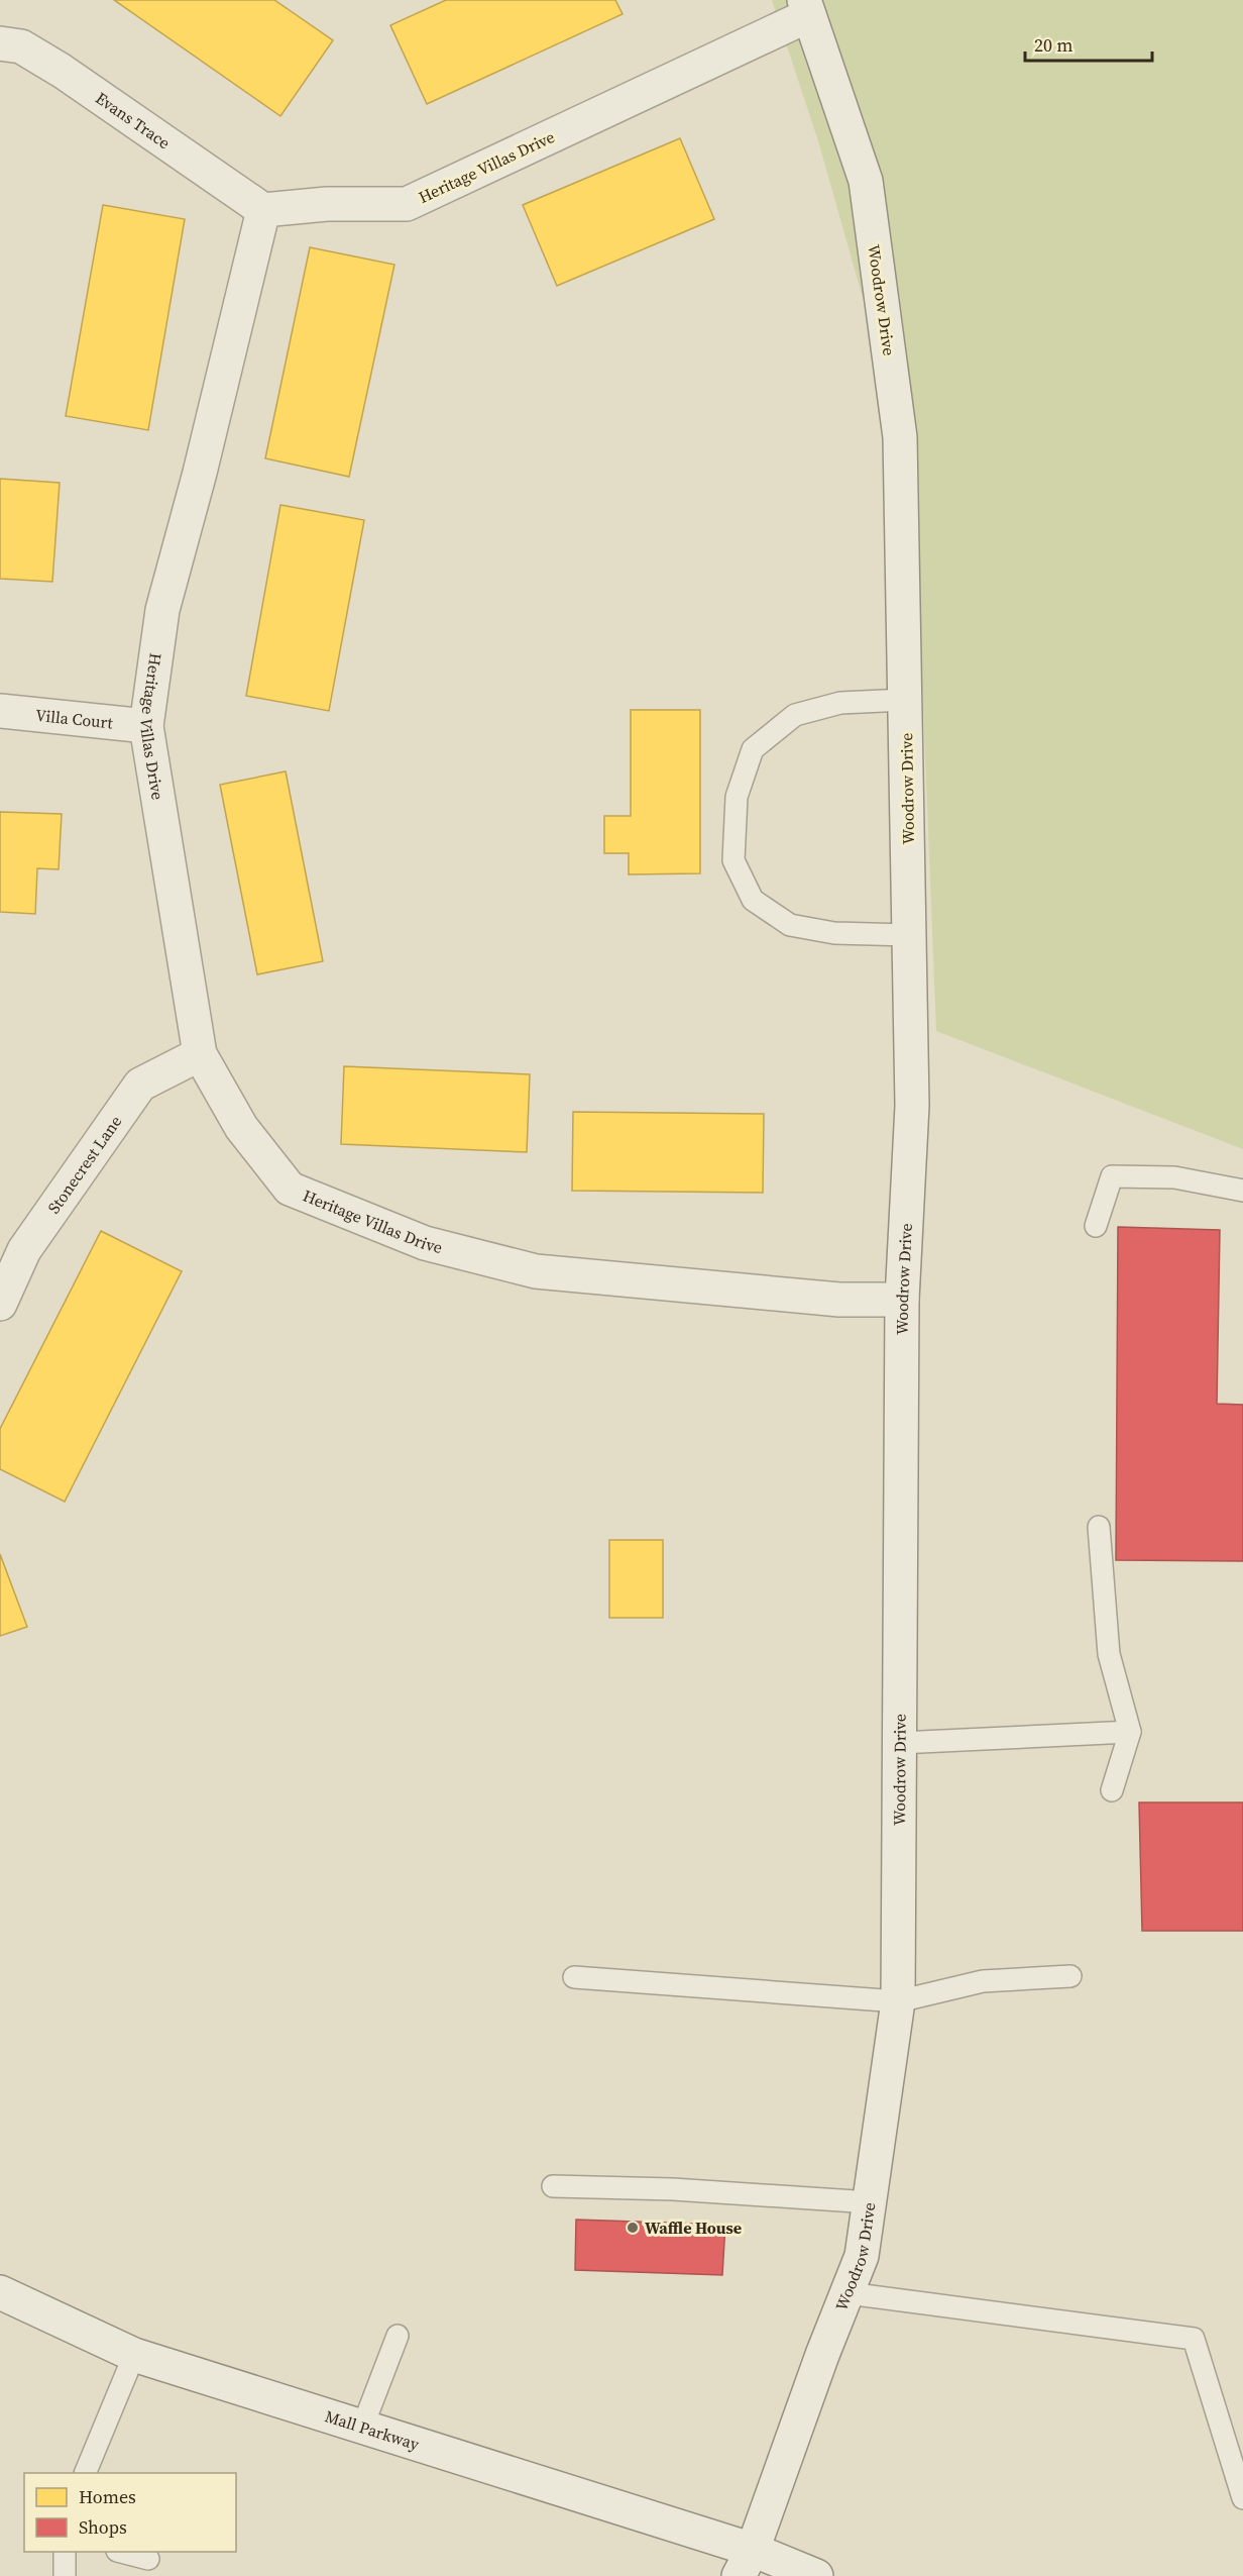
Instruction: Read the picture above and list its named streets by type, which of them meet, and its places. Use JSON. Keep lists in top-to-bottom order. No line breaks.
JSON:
{"streets":{"street":["Evans Trace","Heritage Villas Drive","Woodrow Drive","Villa Court","Stonecrest Lane","Mall Parkway"]},"crossings":[["Evans Trace","Heritage Villas Drive"],["Heritage Villas Drive","Woodrow Drive"],["Heritage Villas Drive","Villa Court"],["Heritage Villas Drive","Stonecrest Lane"],["Woodrow Drive","Mall Parkway"]],"places":["Waffle House"],"legend":["Homes","Shops"],"scale_bar":"20 m"}
